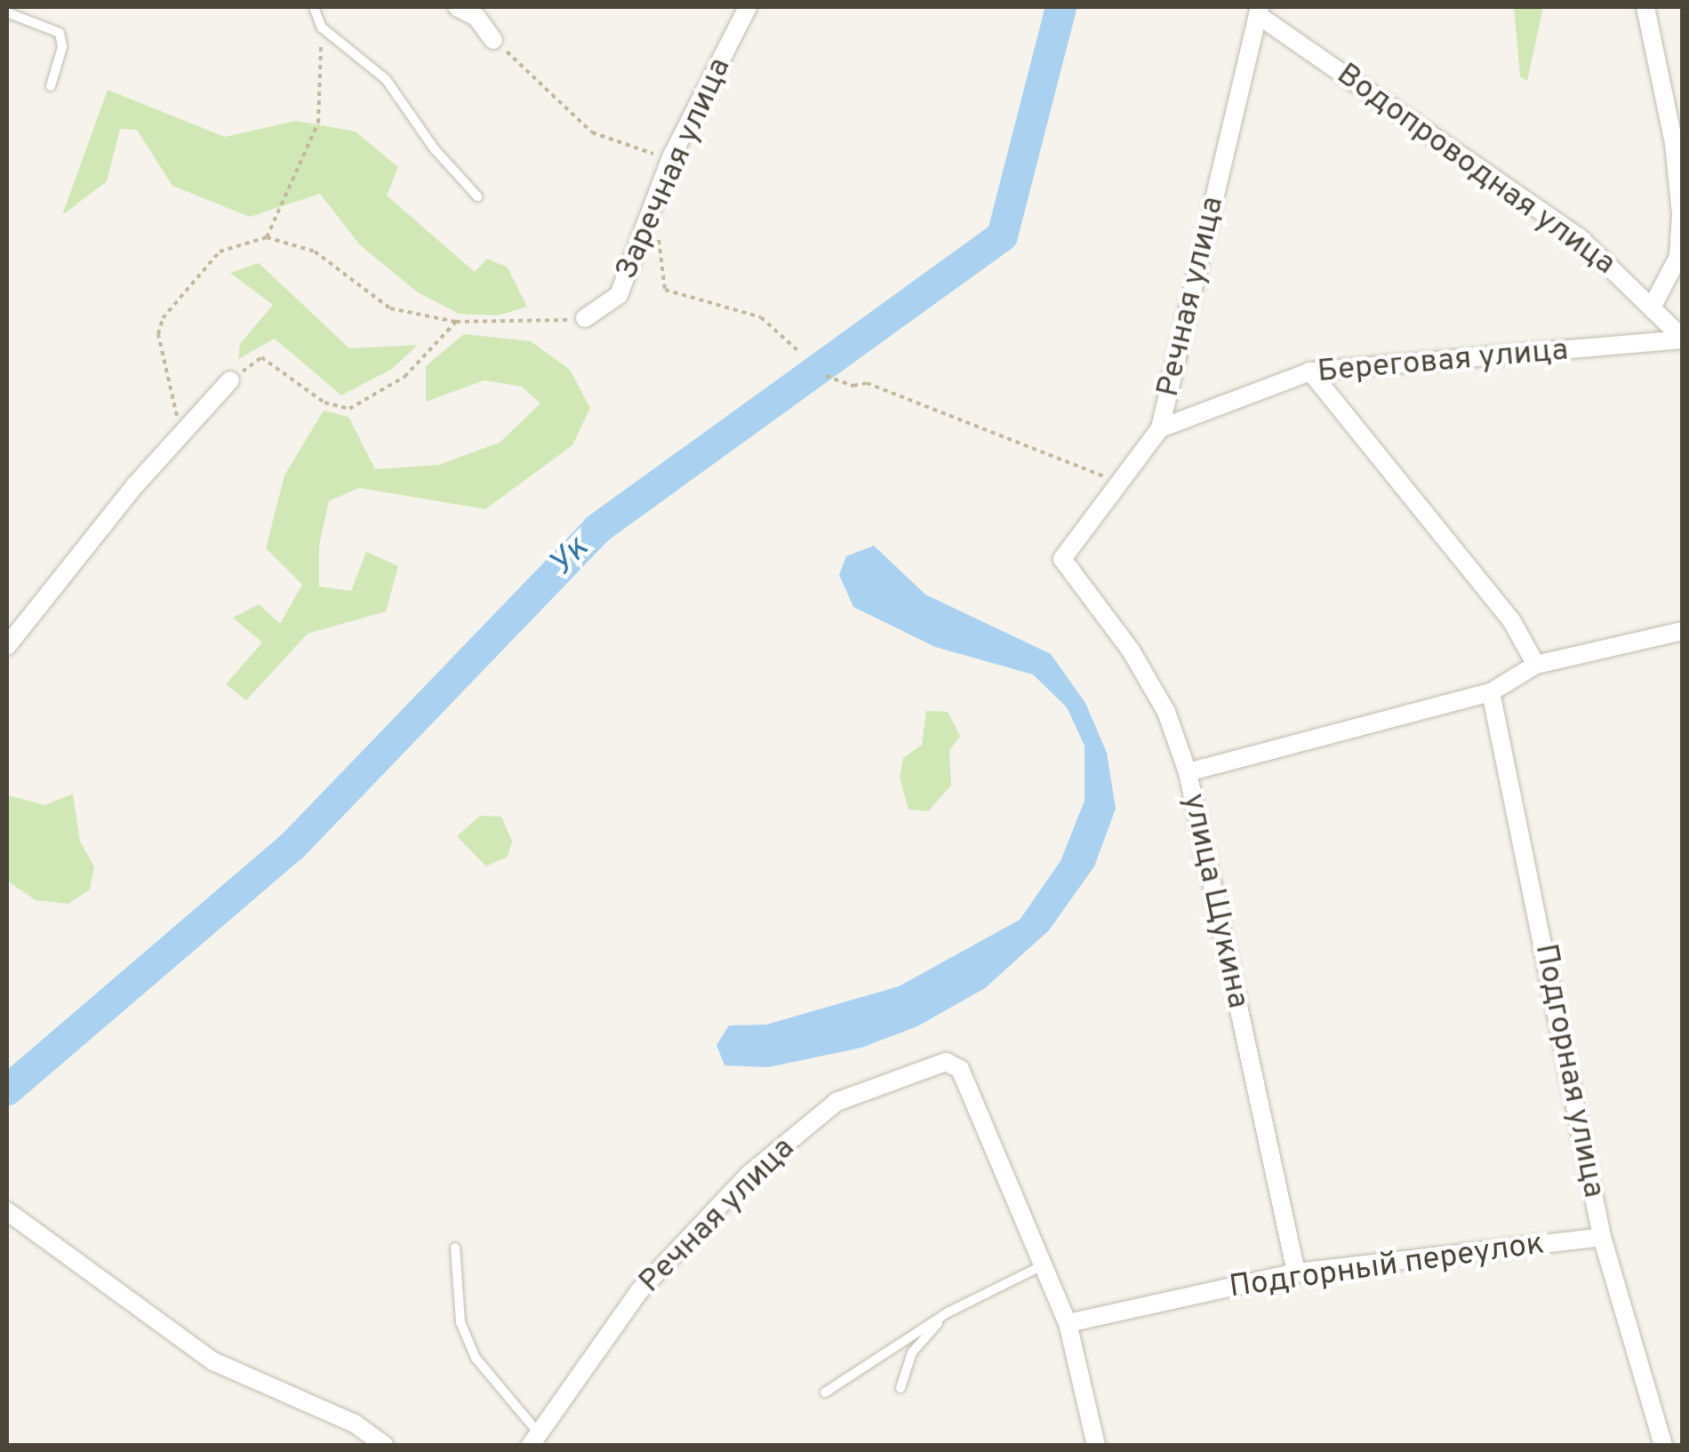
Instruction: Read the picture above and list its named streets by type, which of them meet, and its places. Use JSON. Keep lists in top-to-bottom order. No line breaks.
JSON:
{"streets":{"street":["Заречная улица","Водопроводная улица","Речная улица","Береговая улица","улица Щукина","Подгорная улица","Подгорный переулок"]},"crossings":[["Водопроводная улица","Речная улица"],["Водопроводная улица","Береговая улица"],["Речная улица","Береговая улица"],["Речная улица","улица Щукина"],["улица Щукина","Подгорный переулок"],["Подгорная улица","Подгорный переулок"]],"water":["Ук"]}
